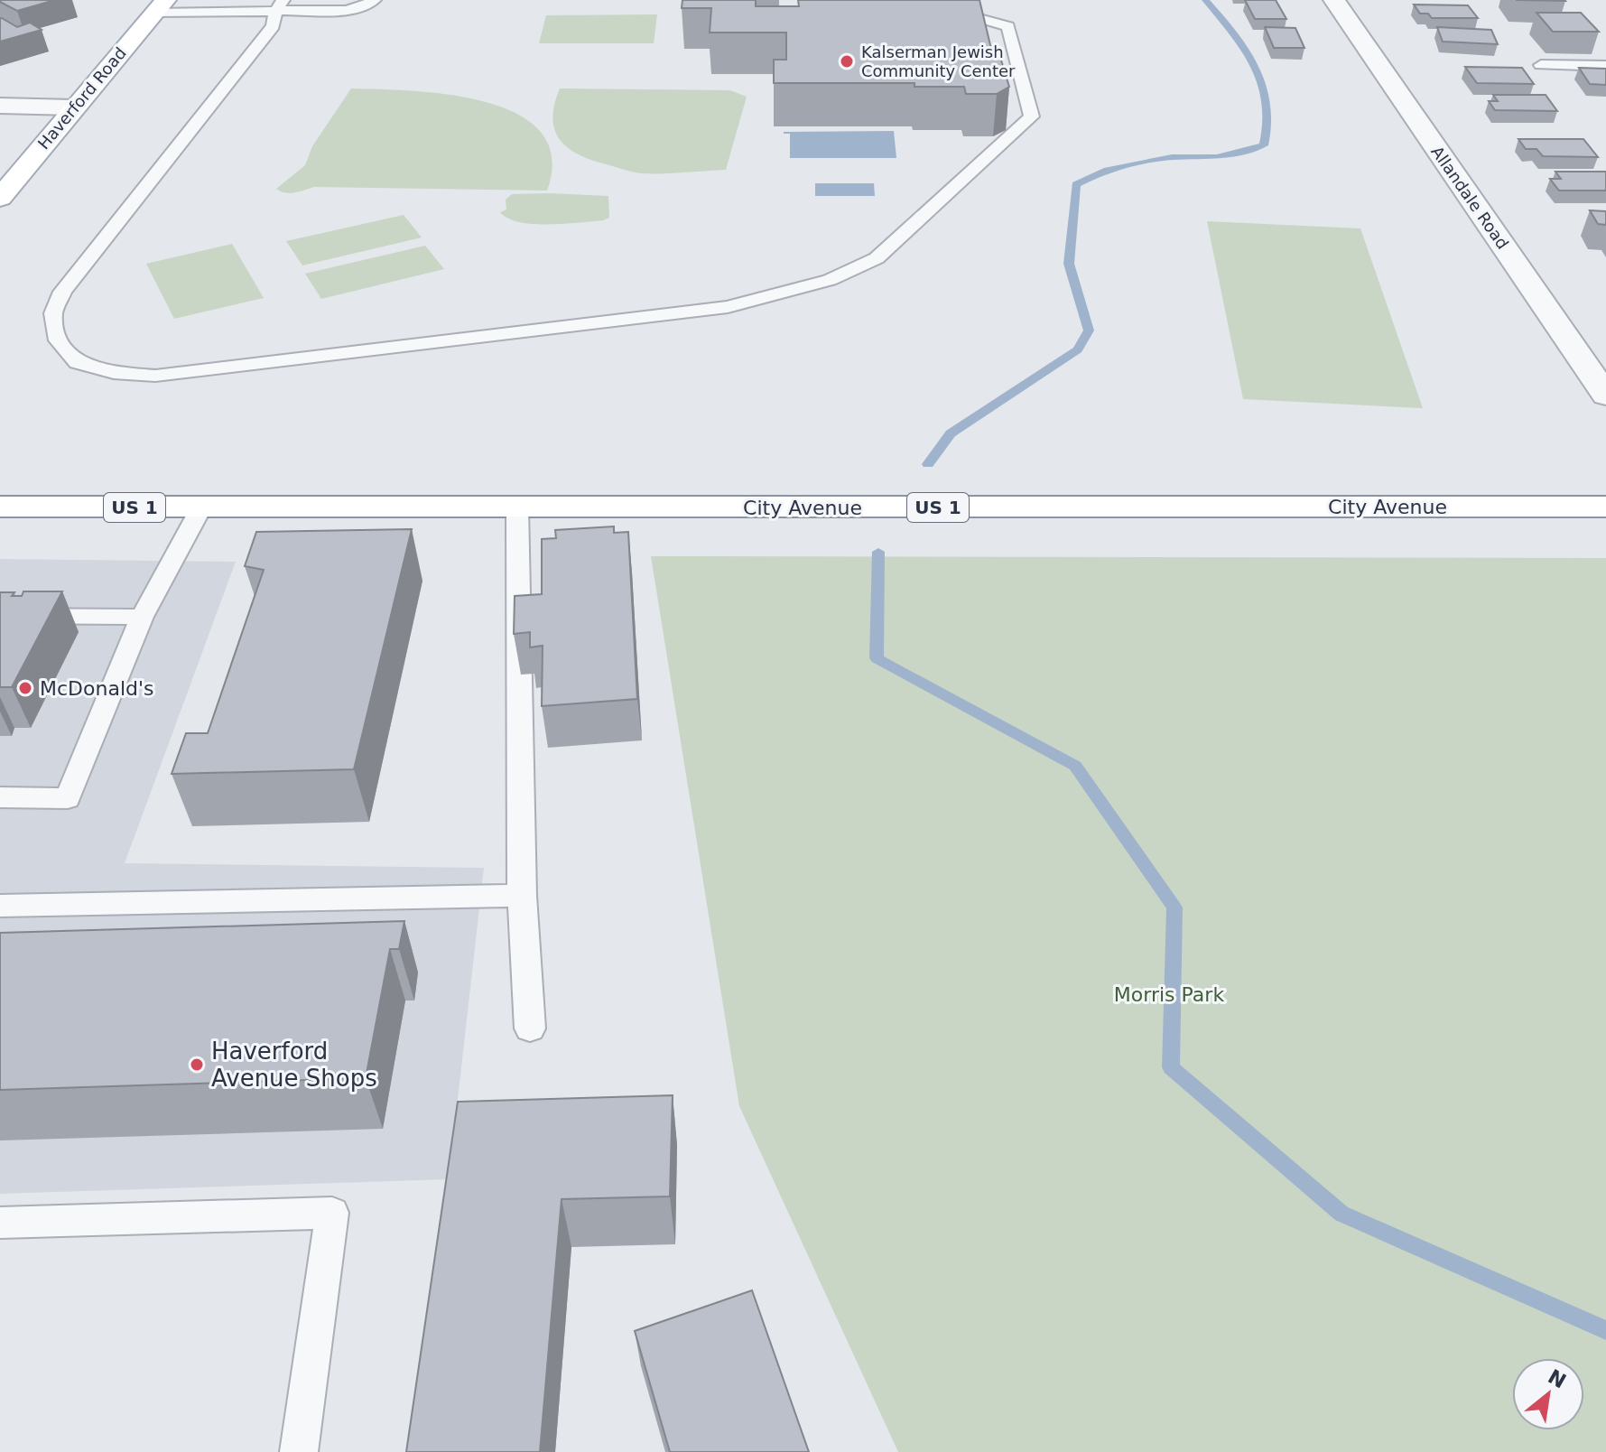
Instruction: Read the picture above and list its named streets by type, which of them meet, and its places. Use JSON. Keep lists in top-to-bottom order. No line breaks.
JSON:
{"streets":{"main road":["Haverford Road","City Avenue","US 1"],"street":["Allandale Road"]},"parks":["Morris Park"],"places":["Kalserman Jewish Community Center","McDonald's","Haverford Avenue Shops"],"north":"top right"}
